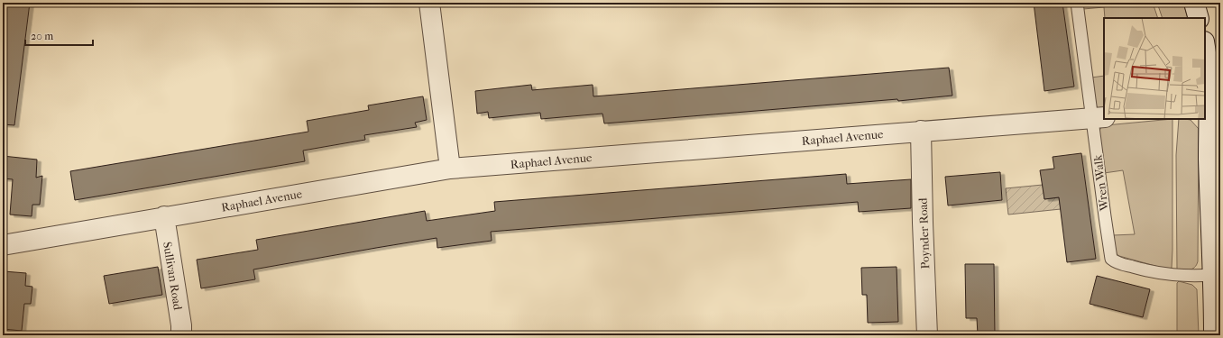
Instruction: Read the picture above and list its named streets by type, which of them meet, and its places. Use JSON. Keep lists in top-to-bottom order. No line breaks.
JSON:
{"streets":{"street":["Raphael Avenue","Poynder Road","Sullivan Road"],"lane":["Wren Walk"]},"crossings":[["Raphael Avenue","Wren Walk"],["Raphael Avenue","Poynder Road"],["Raphael Avenue","Sullivan Road"]],"scale_bar":"20 m"}
